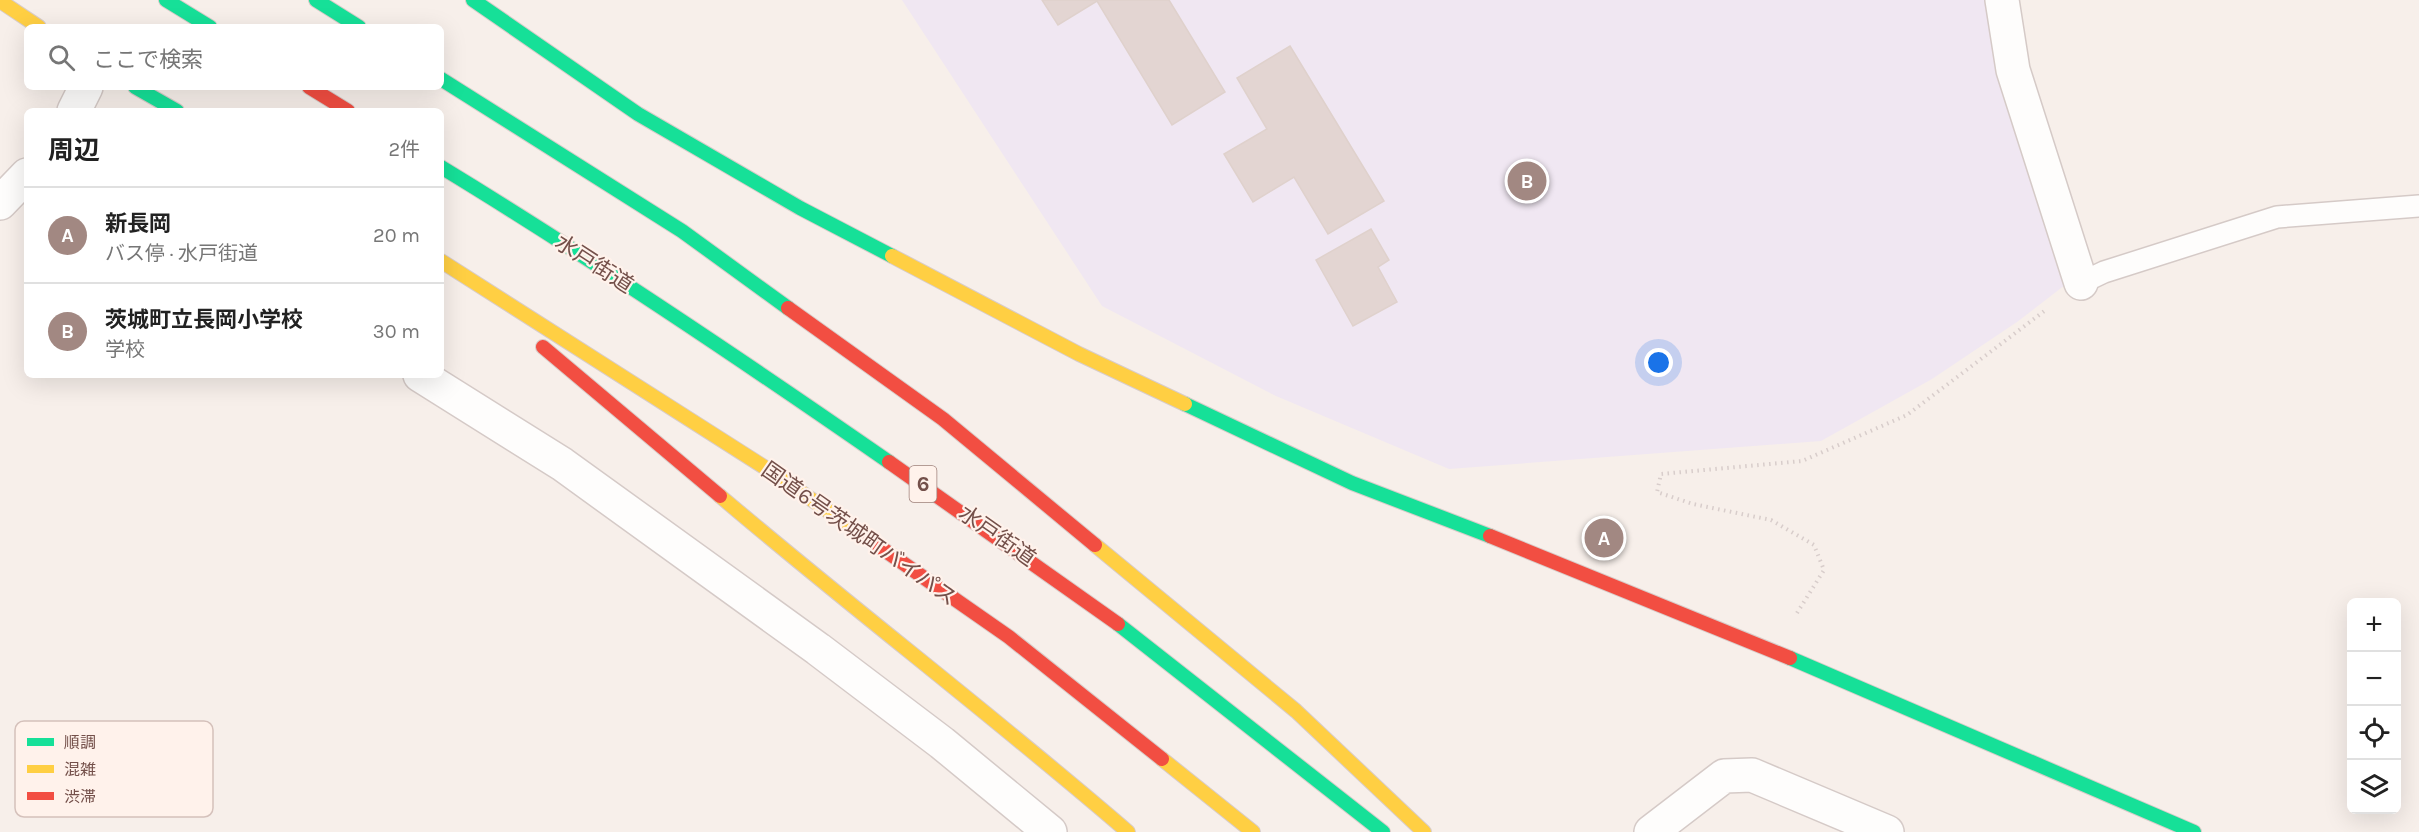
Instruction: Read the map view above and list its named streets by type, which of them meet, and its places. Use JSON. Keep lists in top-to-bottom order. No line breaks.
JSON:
{"streets":{"main road":["水戸街道","6","国道6号茨城町バイパス"]},"legend":["順調","混雑","渋滞"],"page":{"search":"ここで検索","heading":["周辺","2件"],"pins":["B","A"],"list":[{"mark":"A","name":"新長岡","note":"バス停 · 水戸街道","value":"20 m"},{"mark":"B","name":"茨城町立長岡小学校","note":"学校","value":"30 m"}],"map_buttons":["+","−"]}}
